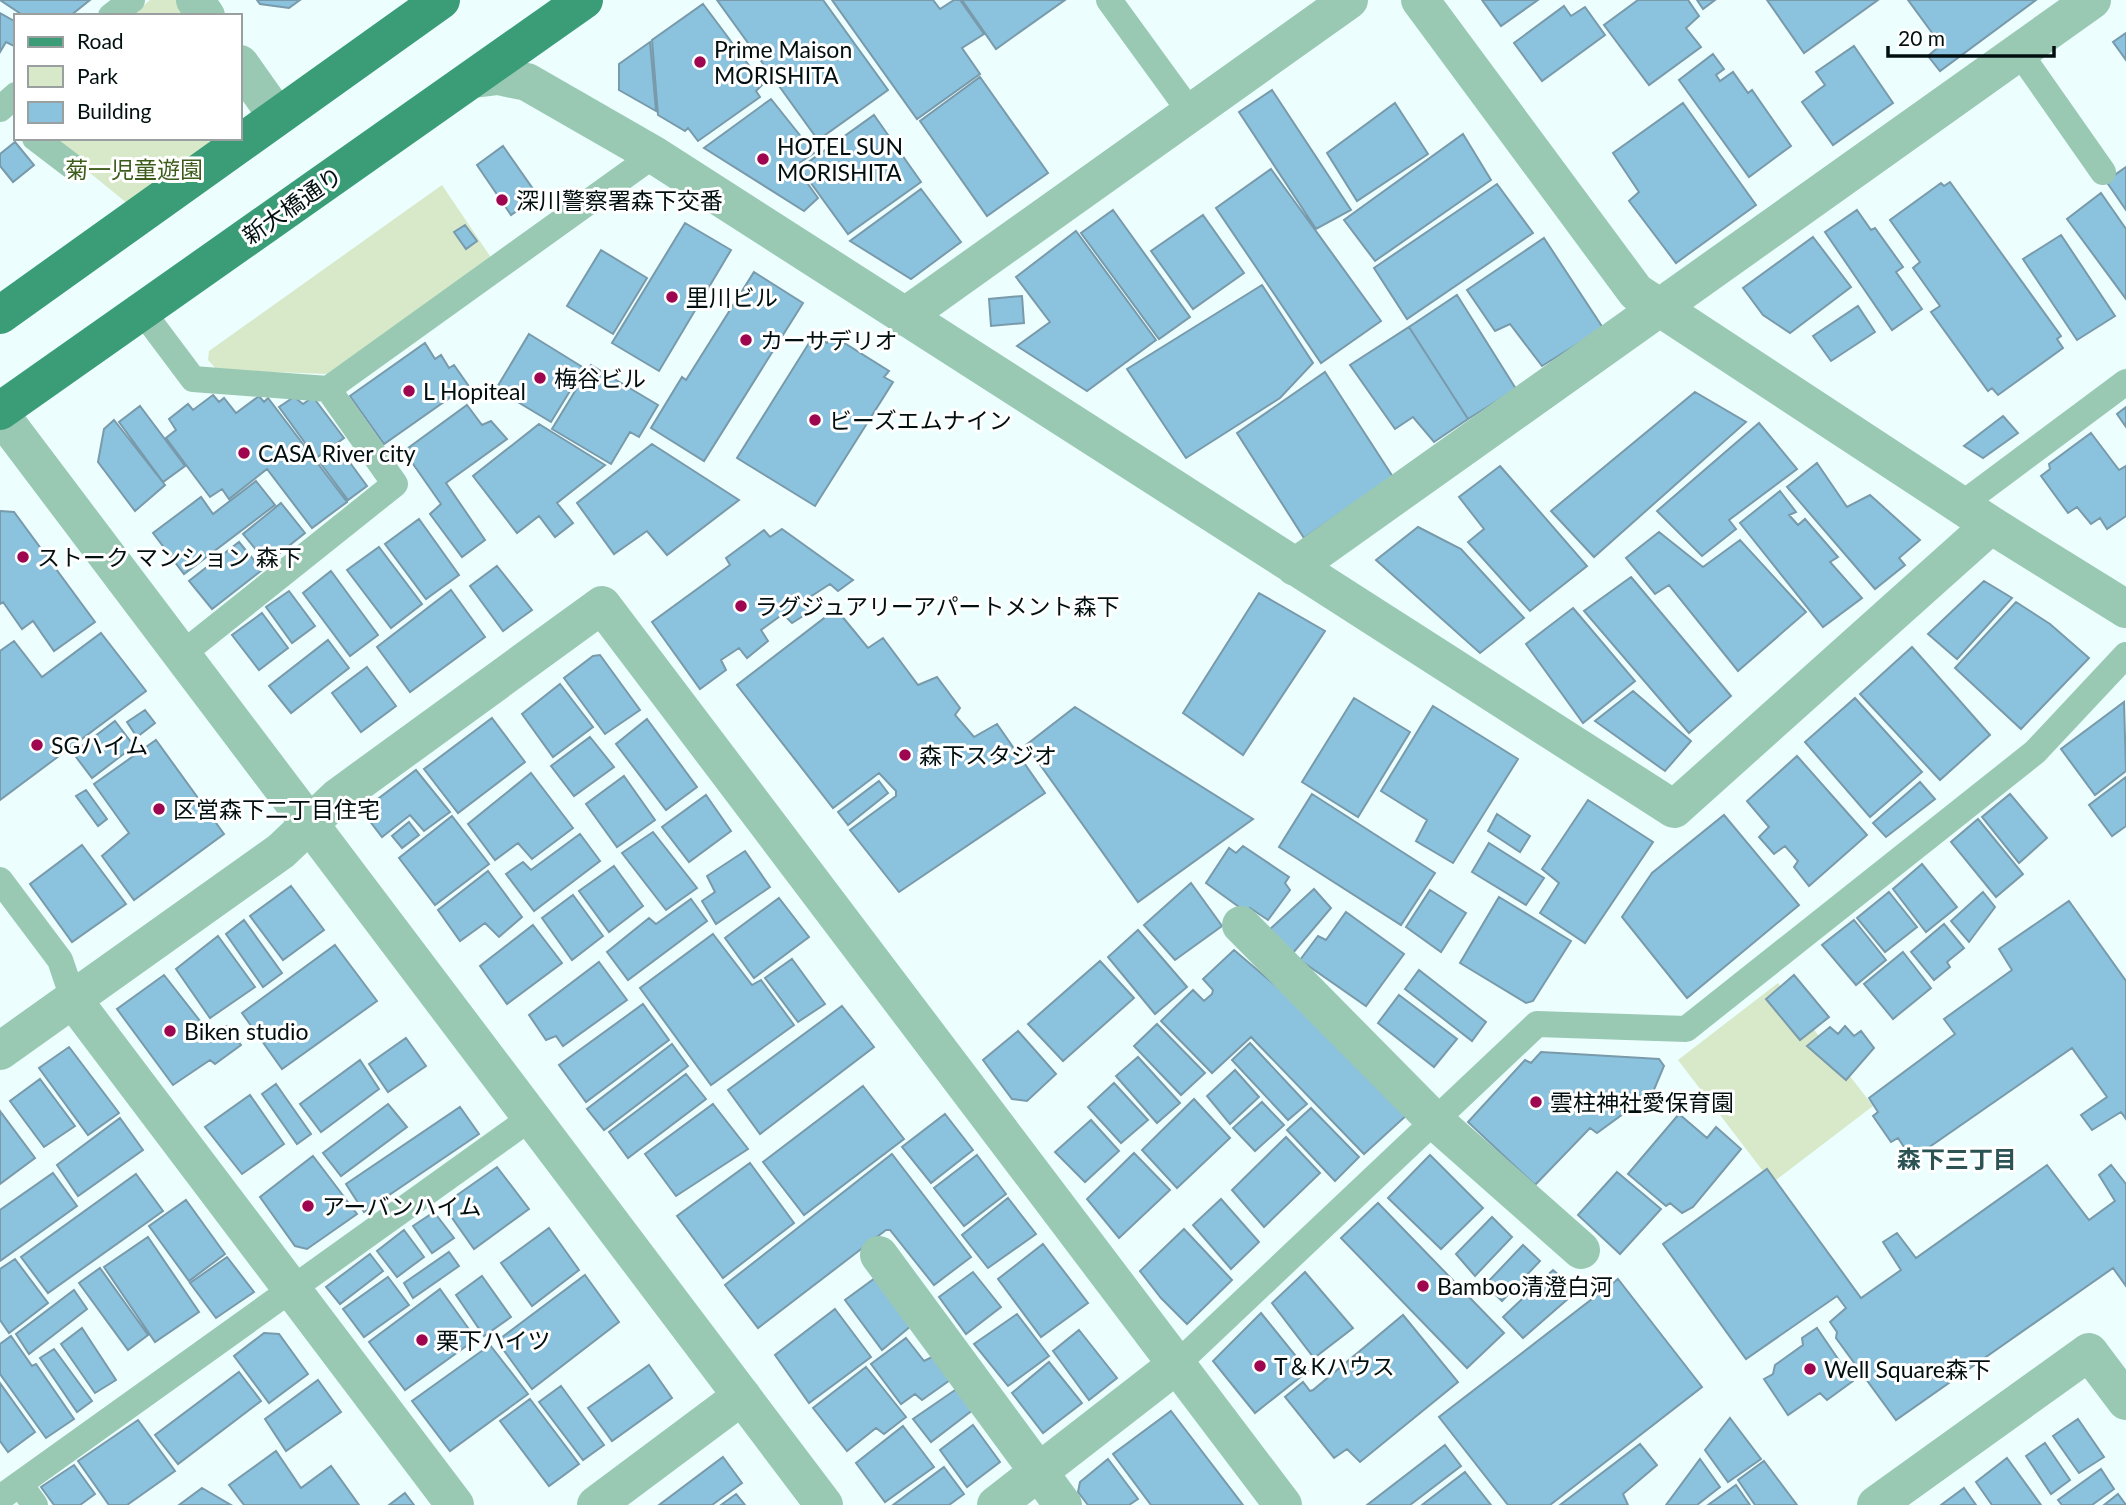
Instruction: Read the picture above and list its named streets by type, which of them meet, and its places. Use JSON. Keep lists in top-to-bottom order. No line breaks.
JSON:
{"streets":{"main road":["新大橋通り"]},"districts":["森下三丁目"],"parks":["菊一児童遊園"],"places":["Prime Maison MORISHITA","HOTEL SUN MORISHITA","深川警察署森下交番","里川ビル","カーサデリオ","梅谷ビル","L Hopiteal","ビーズエムナイン","CASA River city","ストーク マンション 森下","ラグジュアリーアパートメント森下","SGハイム","森下スタジオ","区営森下二丁目住宅","Biken studio","雲柱神社愛保育園","アーバンハイム","Bamboo清澄白河","栗下ハイツ","T＆Kハウス","Well Square森下"],"legend":["Road","Park","Building"],"scale_bar":"20 m"}
